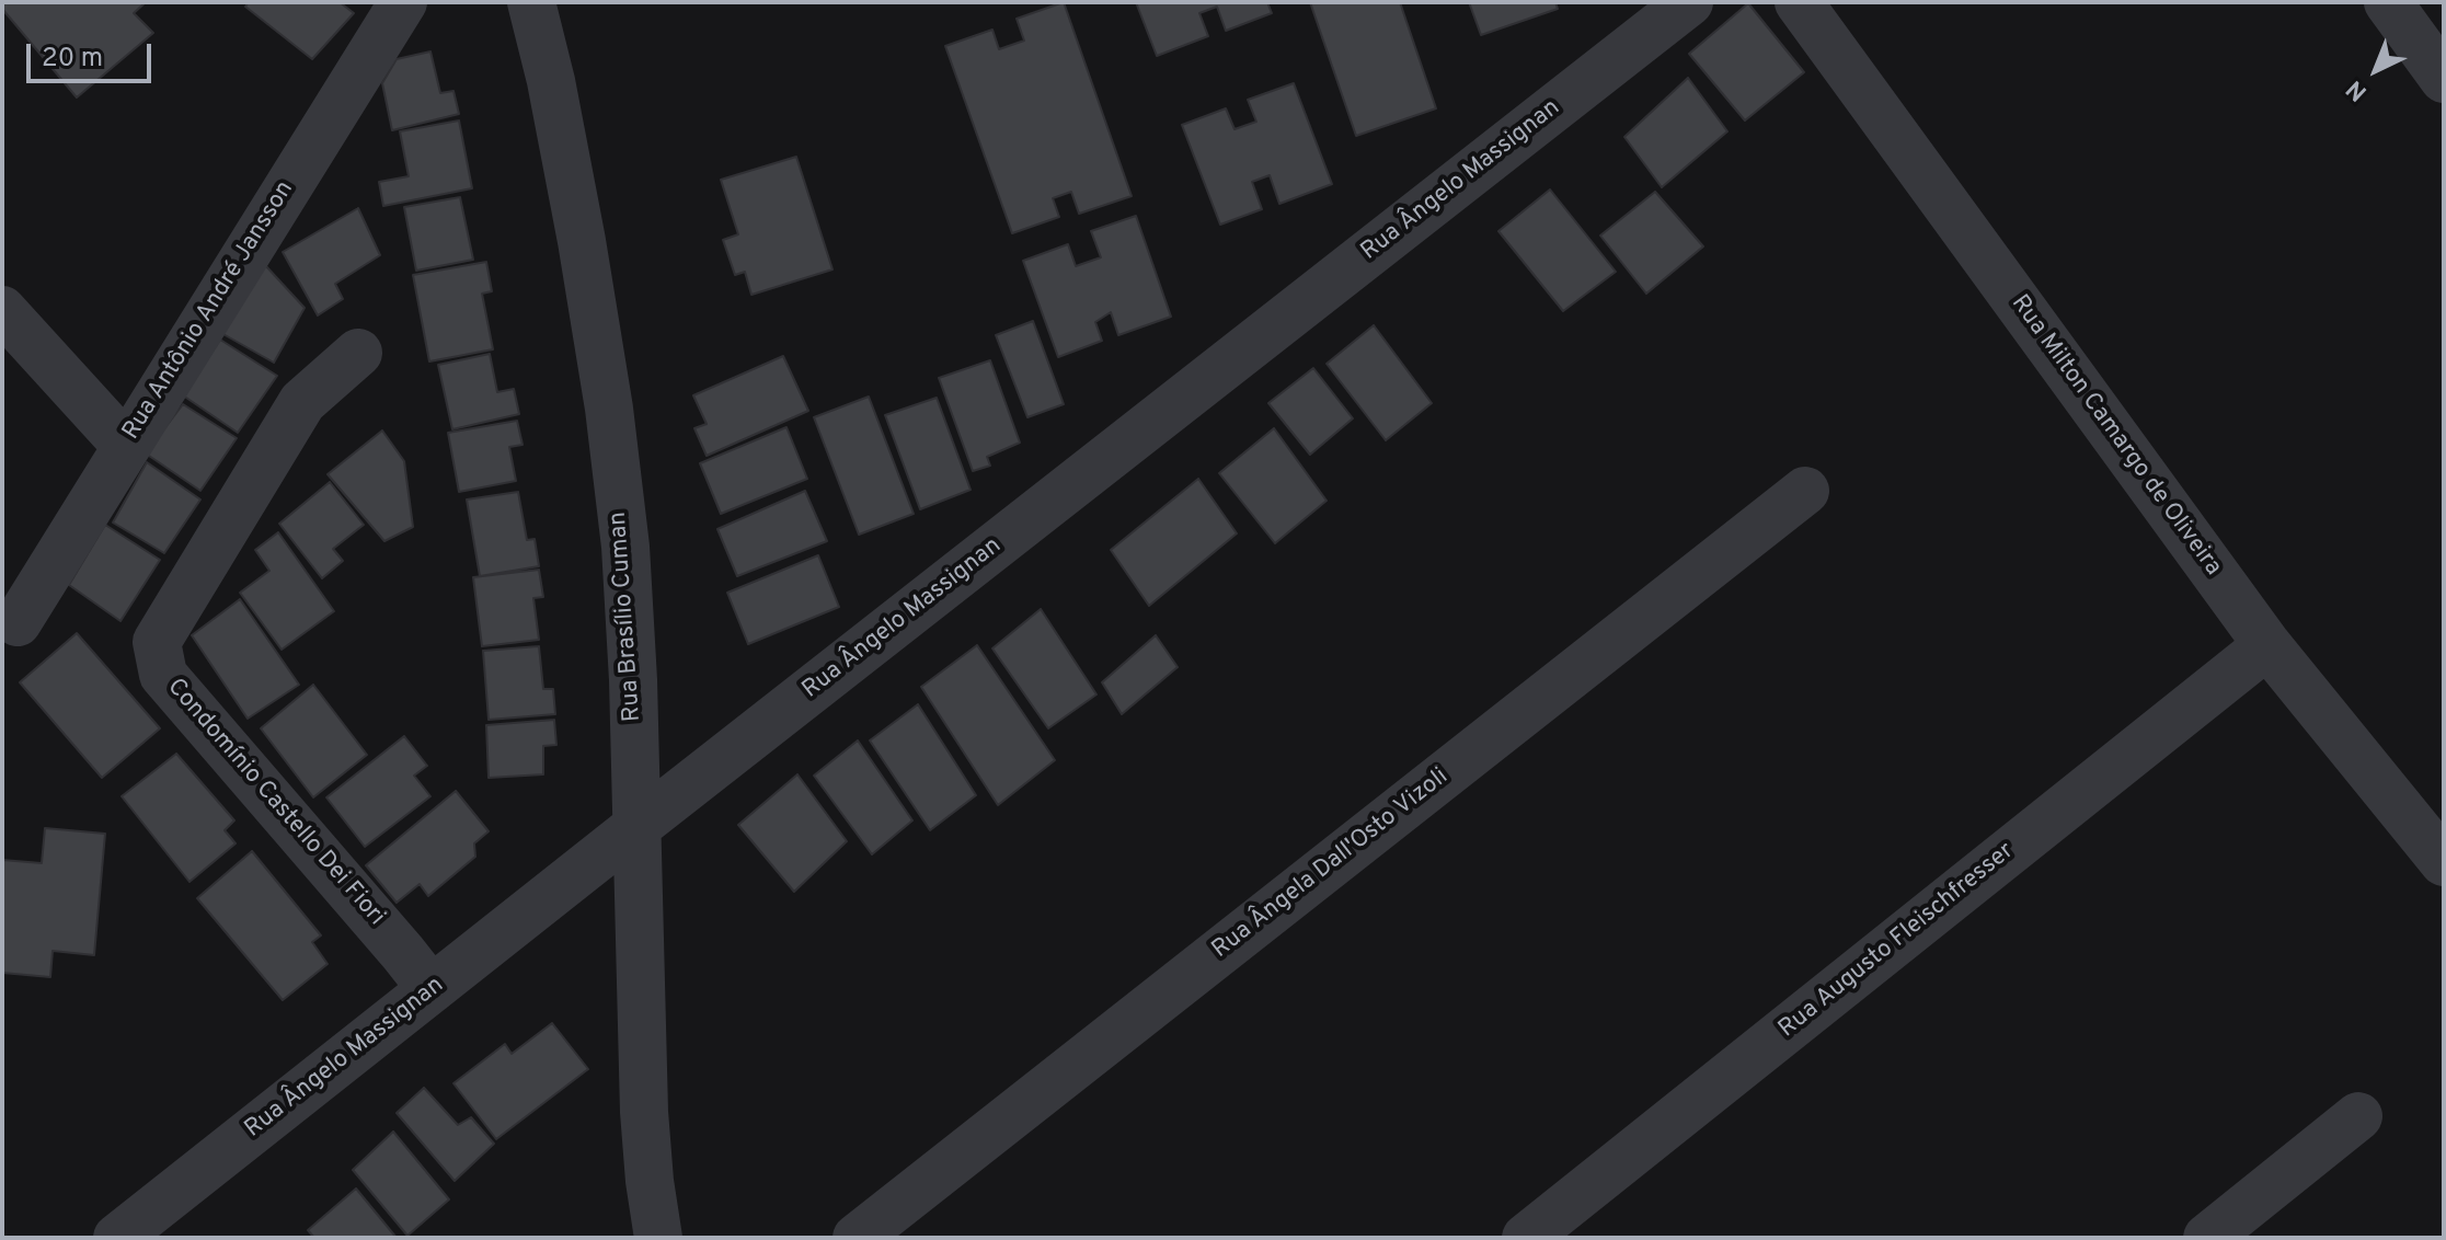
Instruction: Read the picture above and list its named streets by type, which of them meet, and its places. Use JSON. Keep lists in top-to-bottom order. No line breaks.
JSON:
{"streets":{"street":["Rua Ângelo Massignan","Rua Antônio André Jansson","Rua Milton Camargo de Oliveira","Rua Brasílio Cuman","Condomínio Castello Dei Fiori","Rua Ângela Dall'Osto Vizoli","Rua Augusto Fleischfresser"]},"crossings":[["Rua Ângelo Massignan","Rua Brasílio Cuman"],["Rua Ângelo Massignan","Condomínio Castello Dei Fiori"],["Rua Milton Camargo de Oliveira","Rua Augusto Fleischfresser"]],"scale_bar":"20 m","north":"bottom left"}
